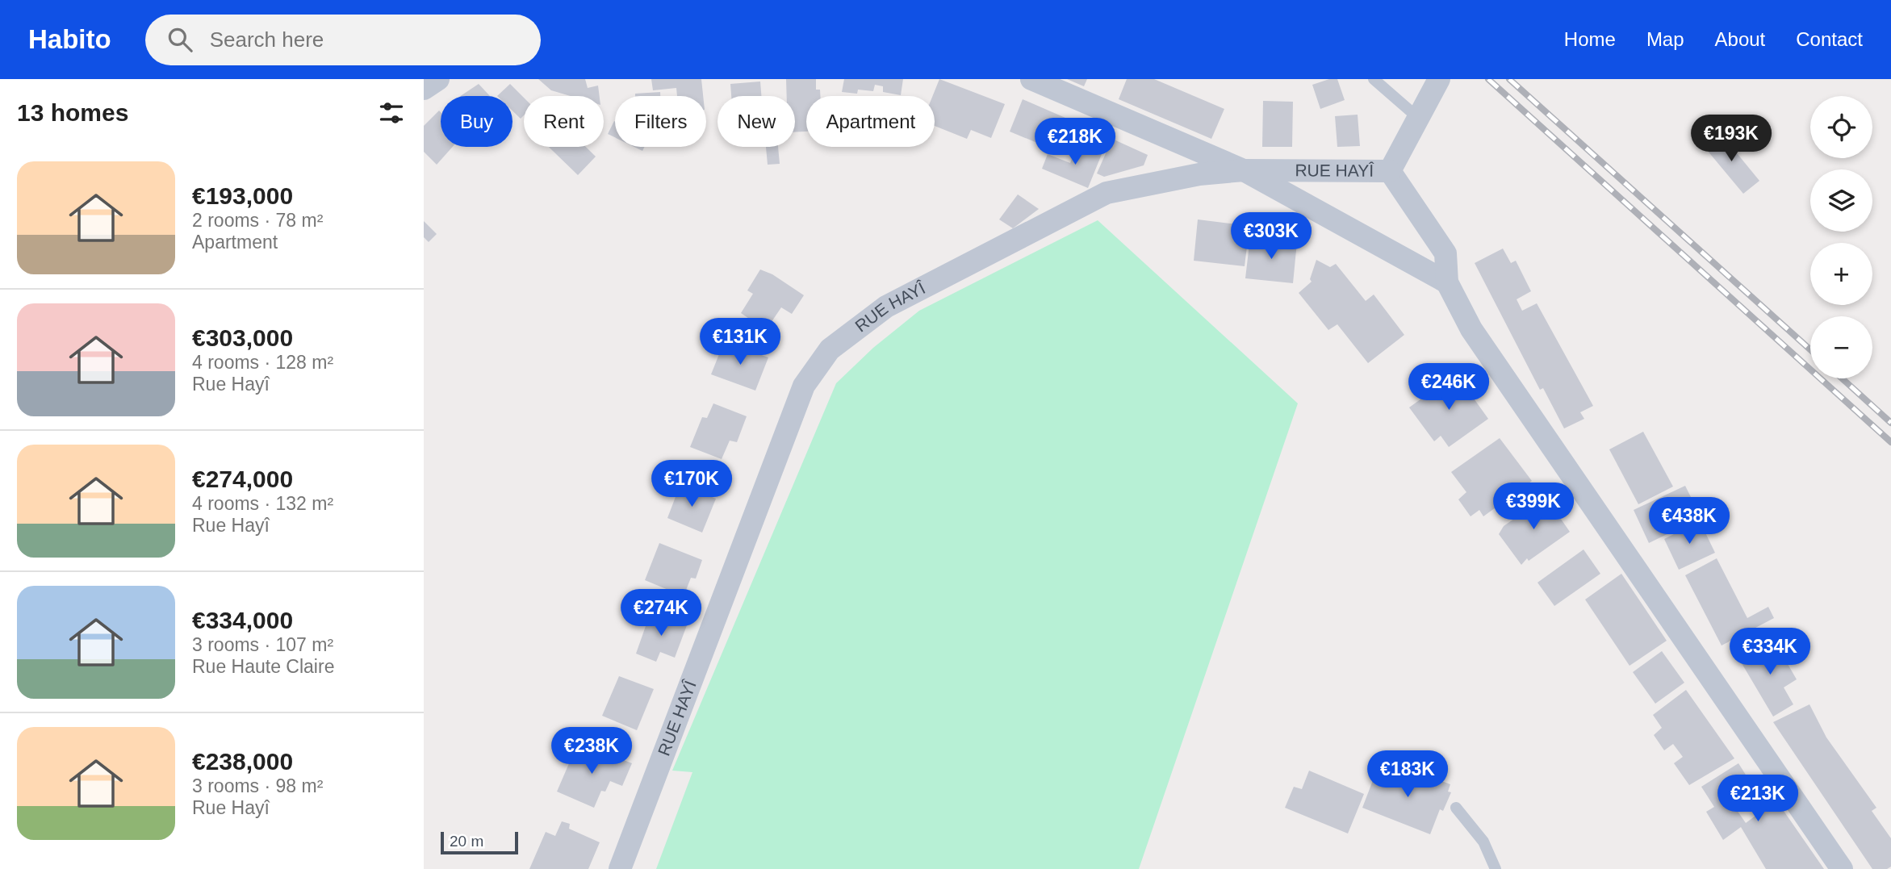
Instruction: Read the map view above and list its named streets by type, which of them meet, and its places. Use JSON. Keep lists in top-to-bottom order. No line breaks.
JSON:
{"streets":{"street":["RUE HAYÎ"]},"scale_bar":"20 m","page":{"header":"Habito","search":"Search here","nav":["Home","Map","About","Contact"],"heading":"13 homes","map_buttons":["+","−"],"chip":["Buy","Rent","Filters","New","Apartment"],"price":["€193K","€218K","€303K","€131K","€246K","€170K","€399K","€438K","€274K","€334K","€238K","€183K","€213K"],"list":[{"name":"€193,000","note":"2 rooms · 78 m² · Apartment"},{"name":"€303,000","note":"4 rooms · 128 m² · Rue Hayî"},{"name":"€274,000","note":"4 rooms · 132 m² · Rue Hayî"},{"name":"€334,000","note":"3 rooms · 107 m² · Rue Haute Claire"},{"name":"€238,000","note":"3 rooms · 98 m² · Rue Hayî"}],"scale":"20 m"}}
